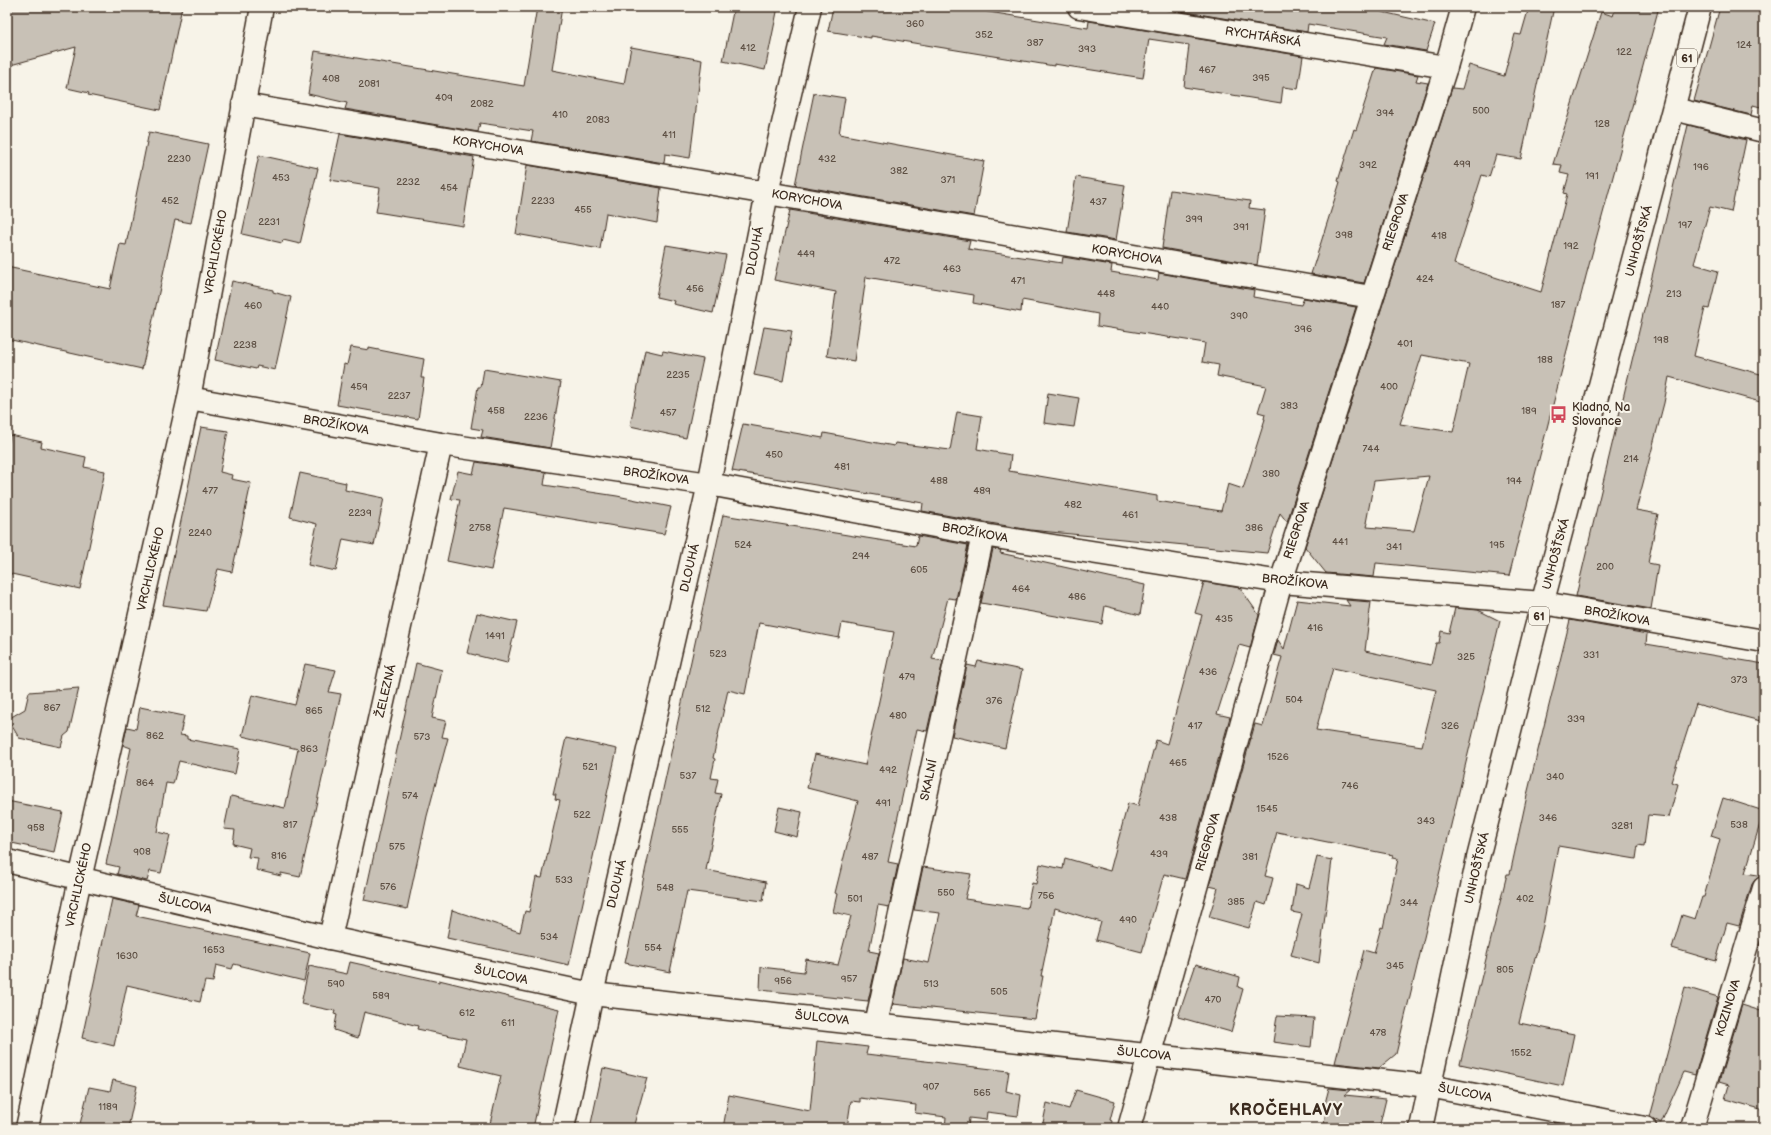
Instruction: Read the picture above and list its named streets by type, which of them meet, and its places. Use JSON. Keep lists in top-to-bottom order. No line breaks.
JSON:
{"streets":{"street":["RYCHTÁŘSKÁ","61","KORYCHOVA","RIEGROVA","UNHOŠŤSKÁ","DLOUHÁ","VRCHLICKÉHO","BROŽÍKOVA","ŽELEZNÁ","SKALNÍ","ŠULCOVA","KOZINOVA"]},"crossings":[["RYCHTÁŘSKÁ","RIEGROVA"],["KORYCHOVA","RIEGROVA"],["KORYCHOVA","DLOUHÁ"],["KORYCHOVA","VRCHLICKÉHO"],["RIEGROVA","BROŽÍKOVA"],["RIEGROVA","ŠULCOVA"],["UNHOŠŤSKÁ","BROŽÍKOVA"],["UNHOŠŤSKÁ","ŠULCOVA"],["DLOUHÁ","BROŽÍKOVA"],["DLOUHÁ","ŠULCOVA"],["VRCHLICKÉHO","BROŽÍKOVA"],["VRCHLICKÉHO","ŠULCOVA"],["BROŽÍKOVA","ŽELEZNÁ"],["BROŽÍKOVA","SKALNÍ"],["ŽELEZNÁ","ŠULCOVA"],["SKALNÍ","ŠULCOVA"]],"districts":["KROČEHLAVY"],"places":{"bus stop":["Kladno, Na Slovance"]},"house_numbers":["360","352","387","124","412","393","122","467","395","408","2081","409","2082","500","394","410","2083","128","411","2230","432","499","392","196","382","191","453","371","2232","454","452","2233","437","455","399","2231","197","391","398","418","192","449","472","463","424","471","456","448","213","187","460","440","390","396","198","401","2238","188","2235","459","400","2237","383","458","189","457","2236","744","450","214","481","380","488","194","477","489","482","2239","461","2758","386","2240","441","524","195","341","294","200","605","464","486","435","416","1491","523","331","325","436","479","373","504","376","867","512","865","480","339","417","326","862","573","863","1526","465","521","492","537","340","864","746","574","491","1545","522","438","346","343","817","538","3281","958","555","575","908","439","816","487","381","533","576","548","550","756","501","402","385","344","490","534","554","1653","1630","345","805","957","956","590","513","505","589","470","612","611","478","1552","907","565","1189"]}
